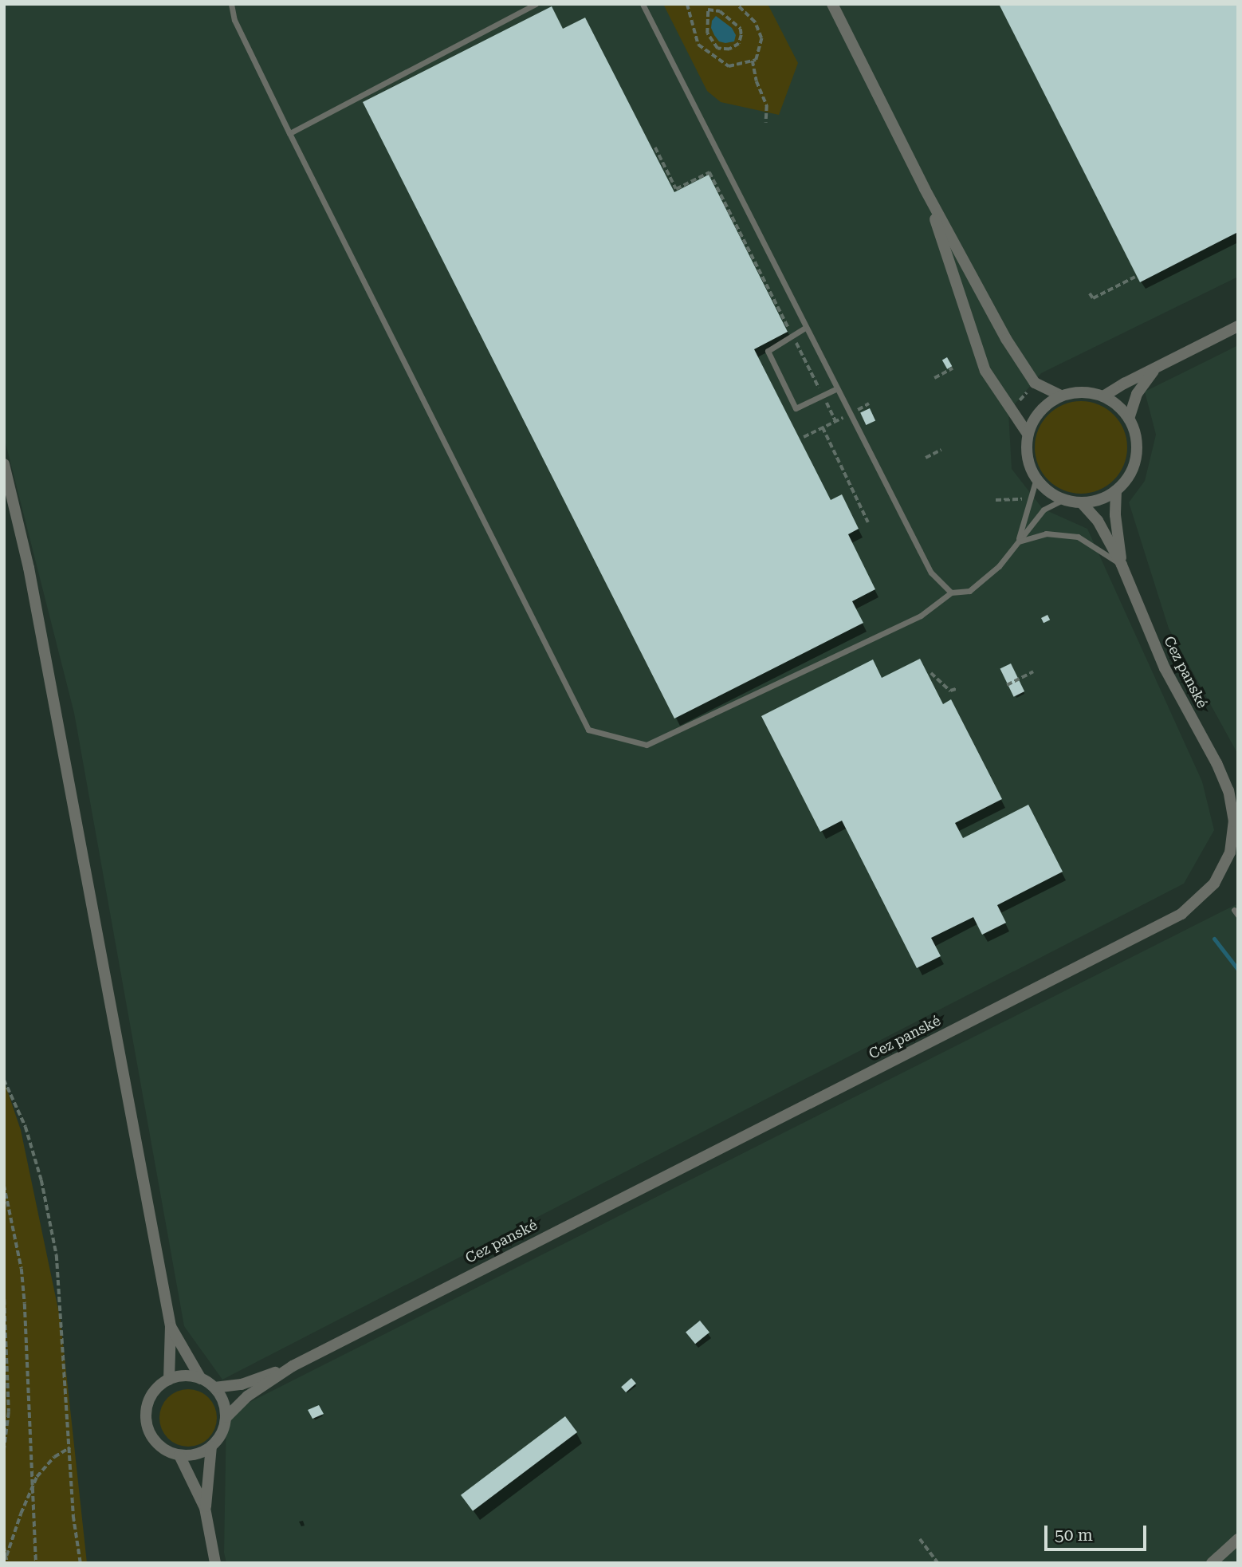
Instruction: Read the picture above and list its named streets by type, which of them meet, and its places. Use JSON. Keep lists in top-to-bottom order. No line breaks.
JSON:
{"streets":{"street":["Cez panské"]},"scale_bar":"50 m"}
